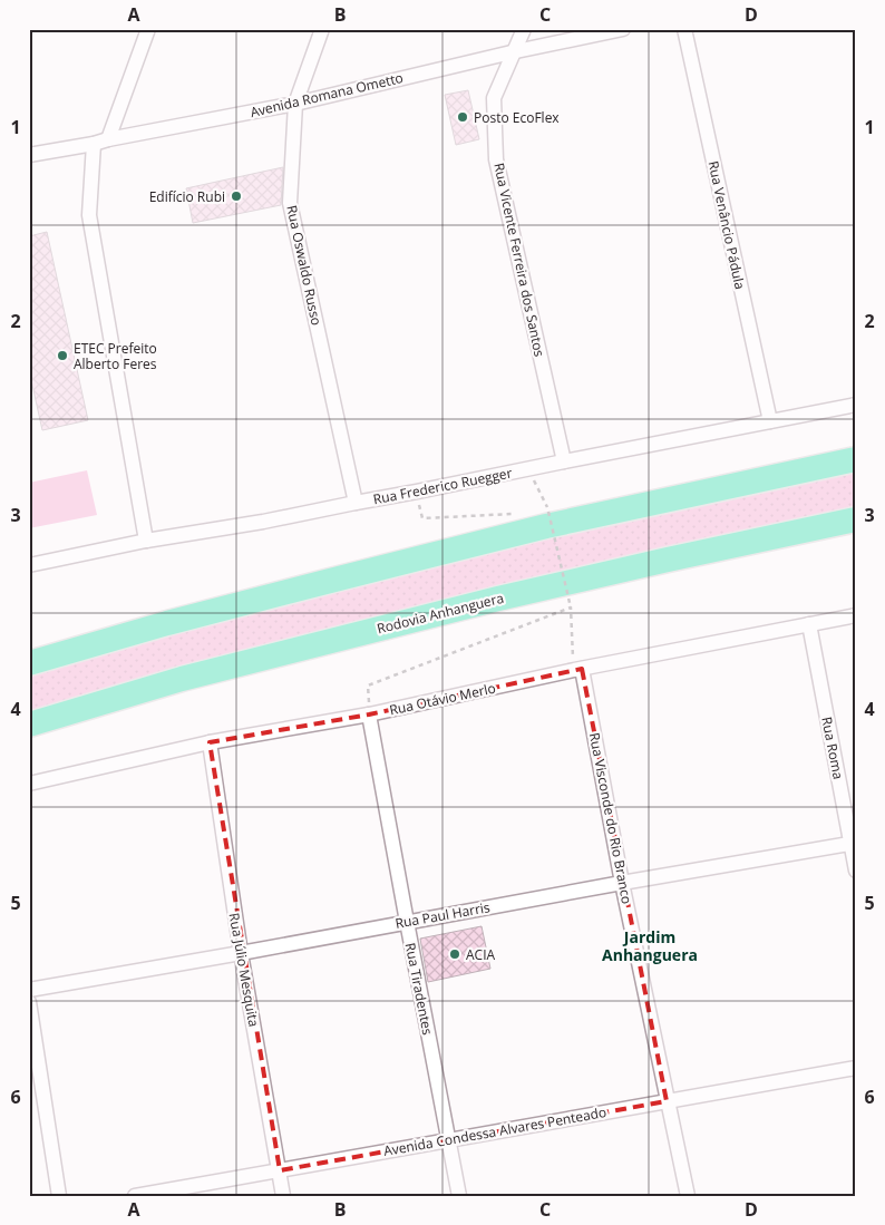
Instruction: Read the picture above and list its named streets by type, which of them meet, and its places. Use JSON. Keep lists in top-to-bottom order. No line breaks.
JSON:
{"streets":{"highway":["Rodovia Anhanguera"],"street":["Avenida Romana Ometto","Rua Venâncio Pádula","Rua Vicente Ferreira dos Santos","Rua Oswaldo Russo","Rua Frederico Ruegger","Rua Otávio Merlo","Rua Roma","Rua Visconde do Rio Branco","Rua Paul Harris","Rua Júlio Mesquita","Rua Tiradentes","Avenida Condessa Alvares Penteado"]},"crossings":[["Avenida Romana Ometto","Rua Vicente Ferreira dos Santos"],["Avenida Romana Ometto","Rua Oswaldo Russo"],["Rua Venâncio Pádula","Rua Frederico Ruegger"],["Rua Vicente Ferreira dos Santos","Rua Frederico Ruegger"],["Rua Oswaldo Russo","Rua Frederico Ruegger"],["Rua Otávio Merlo","Rua Roma"],["Rua Otávio Merlo","Rua Visconde do Rio Branco"],["Rua Otávio Merlo","Rua Júlio Mesquita"],["Rua Otávio Merlo","Rua Tiradentes"],["Rua Roma","Rua Paul Harris"],["Rua Visconde do Rio Branco","Rua Paul Harris"],["Rua Visconde do Rio Branco","Avenida Condessa Alvares Penteado"],["Rua Paul Harris","Rua Júlio Mesquita"],["Rua Paul Harris","Rua Tiradentes"],["Rua Júlio Mesquita","Avenida Condessa Alvares Penteado"],["Rua Tiradentes","Avenida Condessa Alvares Penteado"]],"districts":["Jardim Anhanguera"],"places":["Posto EcoFlex","Edifício Rubi","ETEC Prefeito Alberto Feres","ACIA"],"grid":{"columns":["A","B","C","D"],"rows":["1","2","3","4","5","6"]}}
